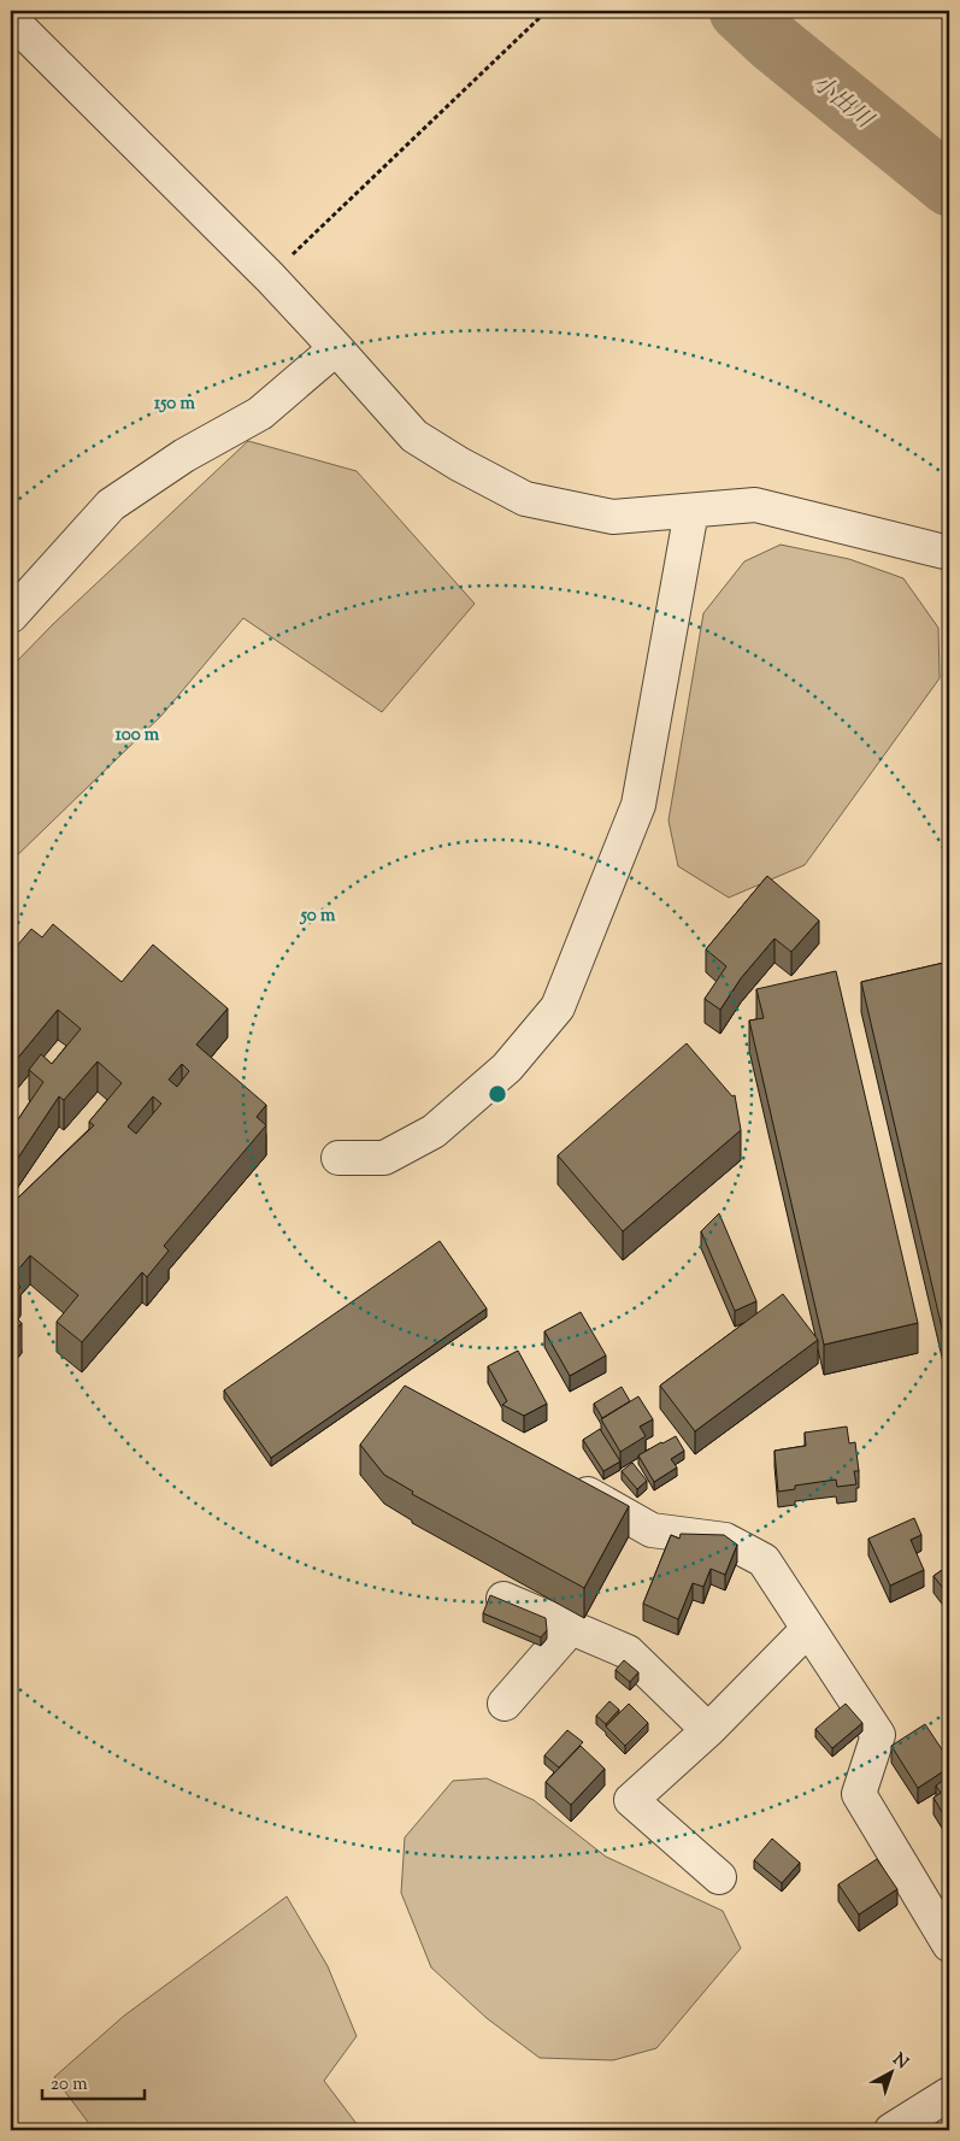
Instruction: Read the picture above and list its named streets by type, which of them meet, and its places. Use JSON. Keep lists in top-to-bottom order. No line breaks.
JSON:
{"water":["小出川"],"scale_bar":"20 m","north":"top right","rings":["150 m","100 m","50 m"]}
